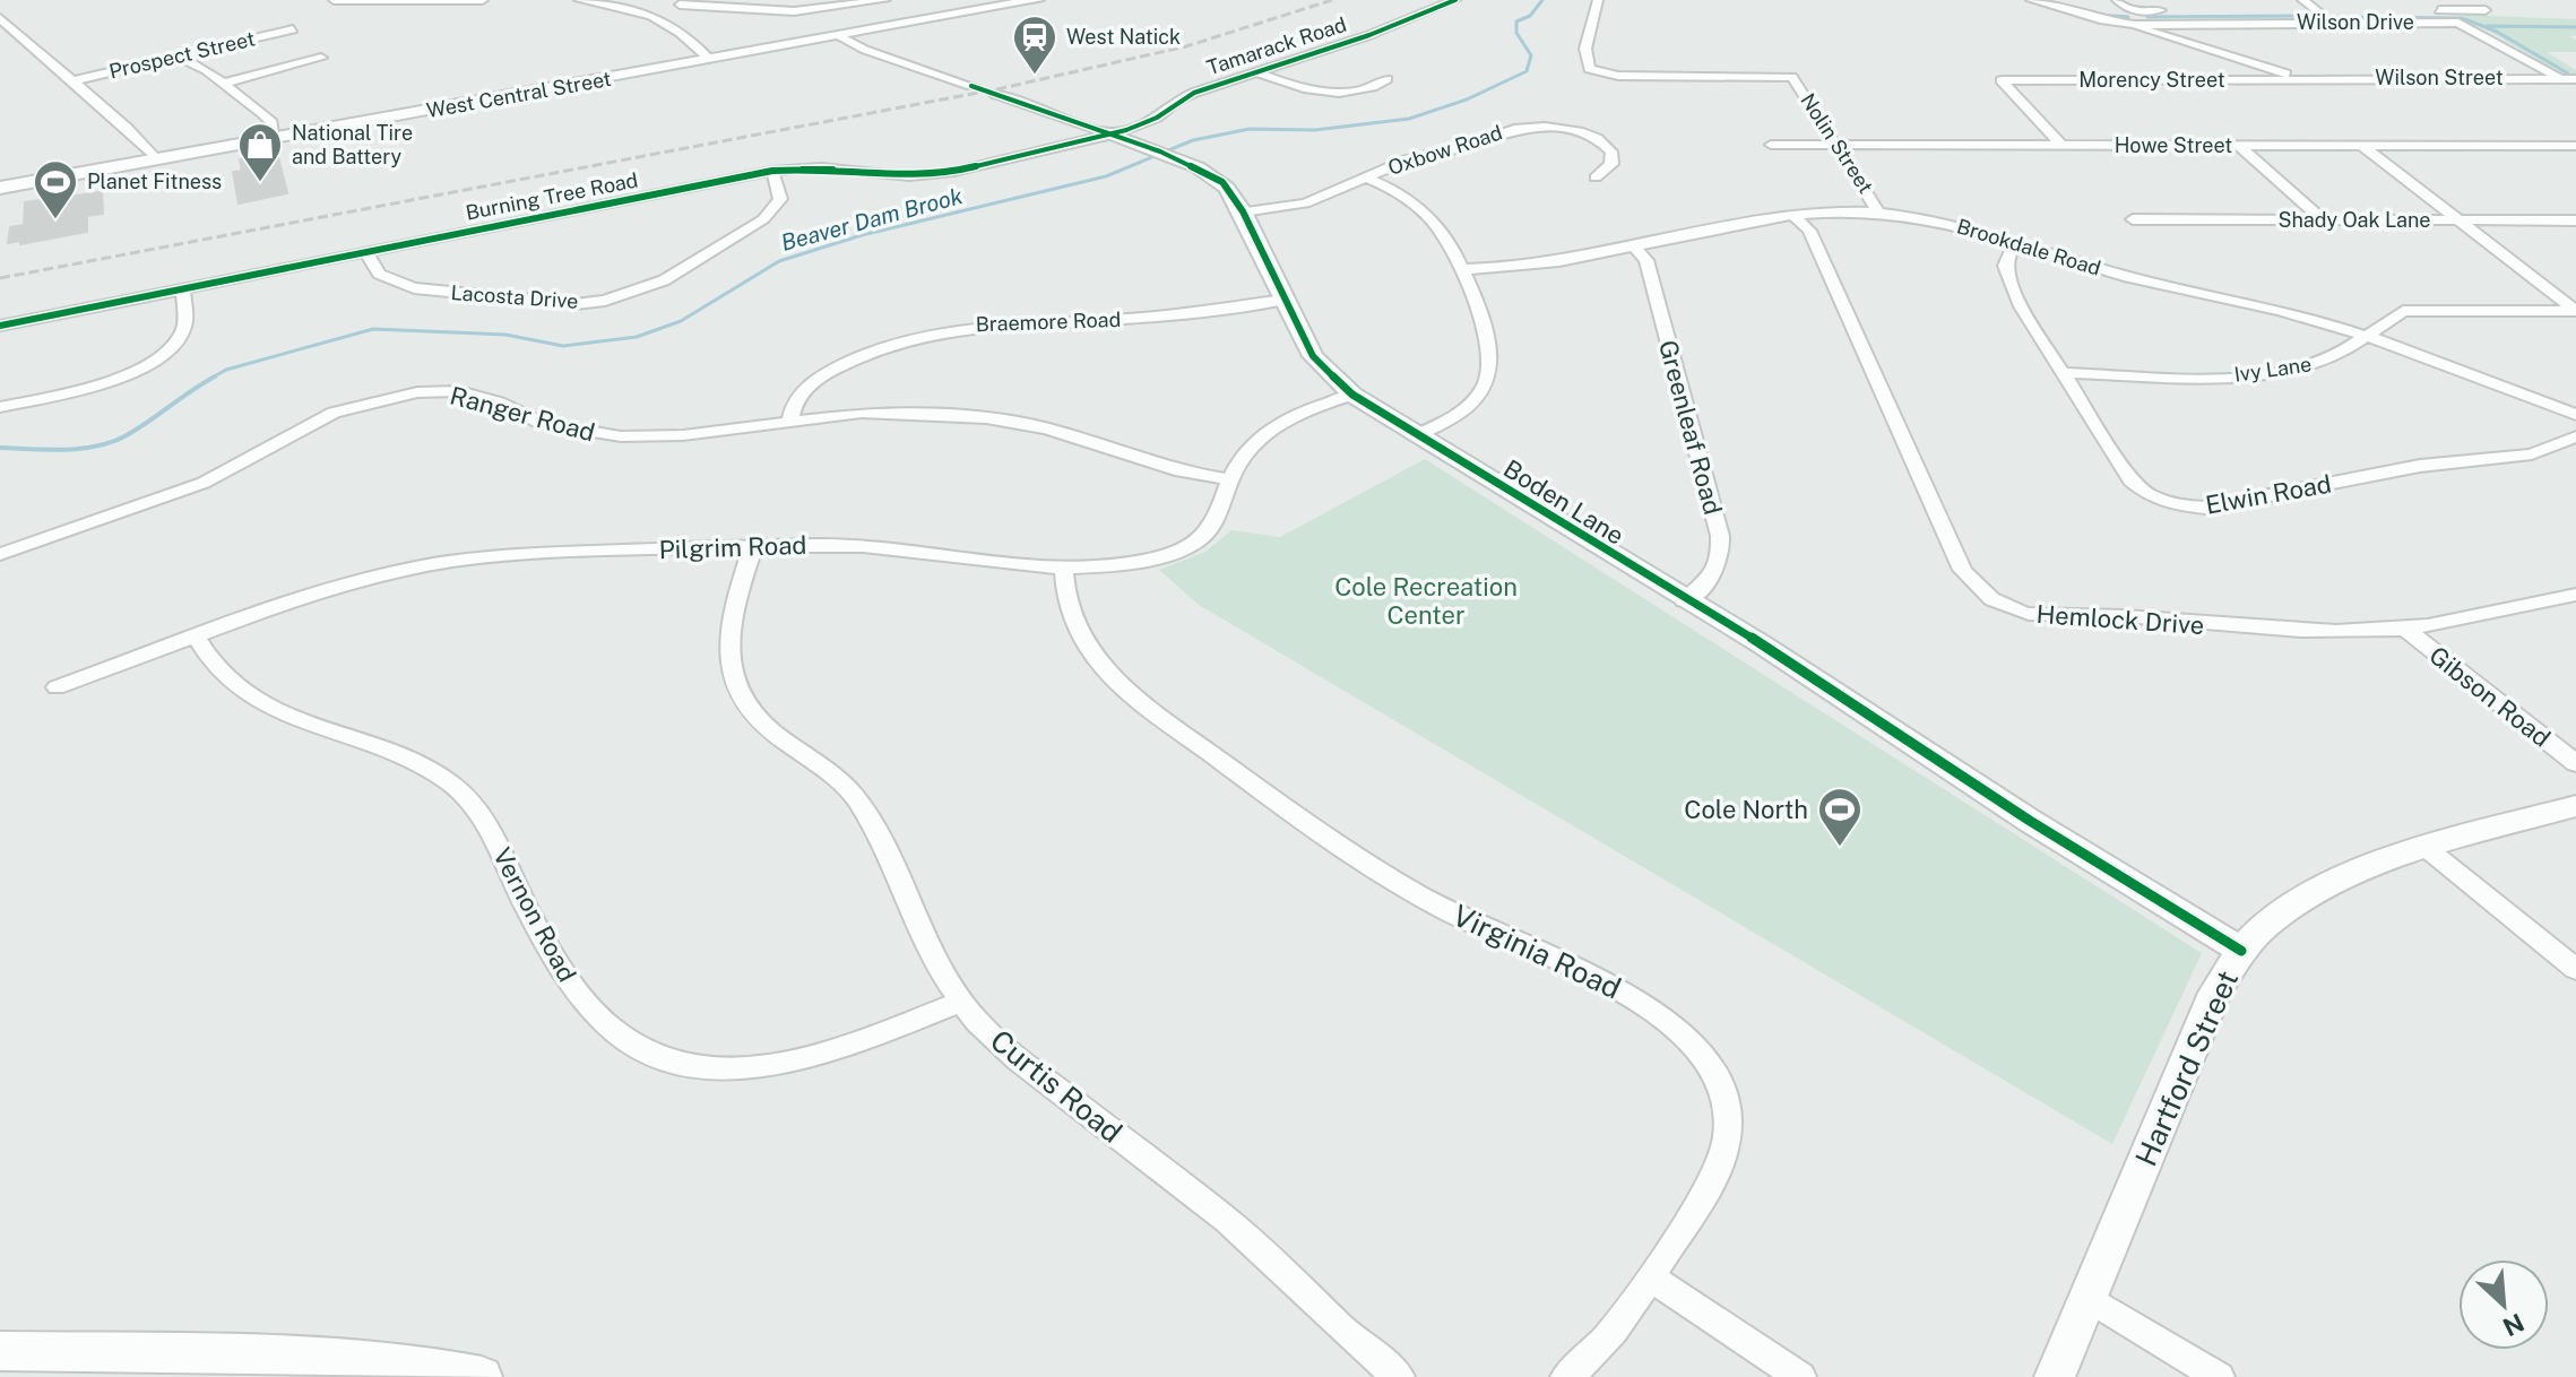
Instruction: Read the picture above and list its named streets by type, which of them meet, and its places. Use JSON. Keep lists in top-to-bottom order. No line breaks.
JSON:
{"streets":{"main road":["West Central Street"],"street":["Wilson Drive","Tamarack Road","Prospect Street","Wilson Street","Morency Street","Nolin Street","Howe Street","Oxbow Road","Burning Tree Road","Shady Oak Lane","Brookdale Road","Lacosta Drive","Braemore Road","Ivy Lane","Ranger Road","Greenleaf Road","Elwin Road","Boden Lane","Pilgrim Road","Hemlock Drive","Gibson Road","Vernon Road","Virginia Road","Hartford Street","Curtis Road"]},"crossings":[["Wilson Drive","Wilson Street"],["Wilson Drive","Morency Street"],["Tamarack Road","Burning Tree Road"],["Tamarack Road","Boden Lane"],["Wilson Street","Morency Street"],["Morency Street","Howe Street"],["Nolin Street","Howe Street"],["Nolin Street","Brookdale Road"],["Oxbow Road","Boden Lane"],["Burning Tree Road","Lacosta Drive"],["Burning Tree Road","Boden Lane"],["Brookdale Road","Ivy Lane"],["Brookdale Road","Greenleaf Road"],["Brookdale Road","Elwin Road"],["Brookdale Road","Hemlock Drive"],["Braemore Road","Ranger Road"],["Braemore Road","Boden Lane"],["Ivy Lane","Elwin Road"],["Ranger Road","Pilgrim Road"],["Greenleaf Road","Boden Lane"],["Boden Lane","Pilgrim Road"],["Boden Lane","Hartford Street"],["Pilgrim Road","Vernon Road"],["Pilgrim Road","Virginia Road"],["Pilgrim Road","Curtis Road"],["Hemlock Drive","Gibson Road"],["Vernon Road","Curtis Road"]],"water":["Beaver Dam Brook"],"parks":["Cole Recreation Center"],"places":{"station":["West Natick"],"shop":["National Tire and Battery"],"sports":["Planet Fitness","Cole North"]},"north":"bottom right"}
